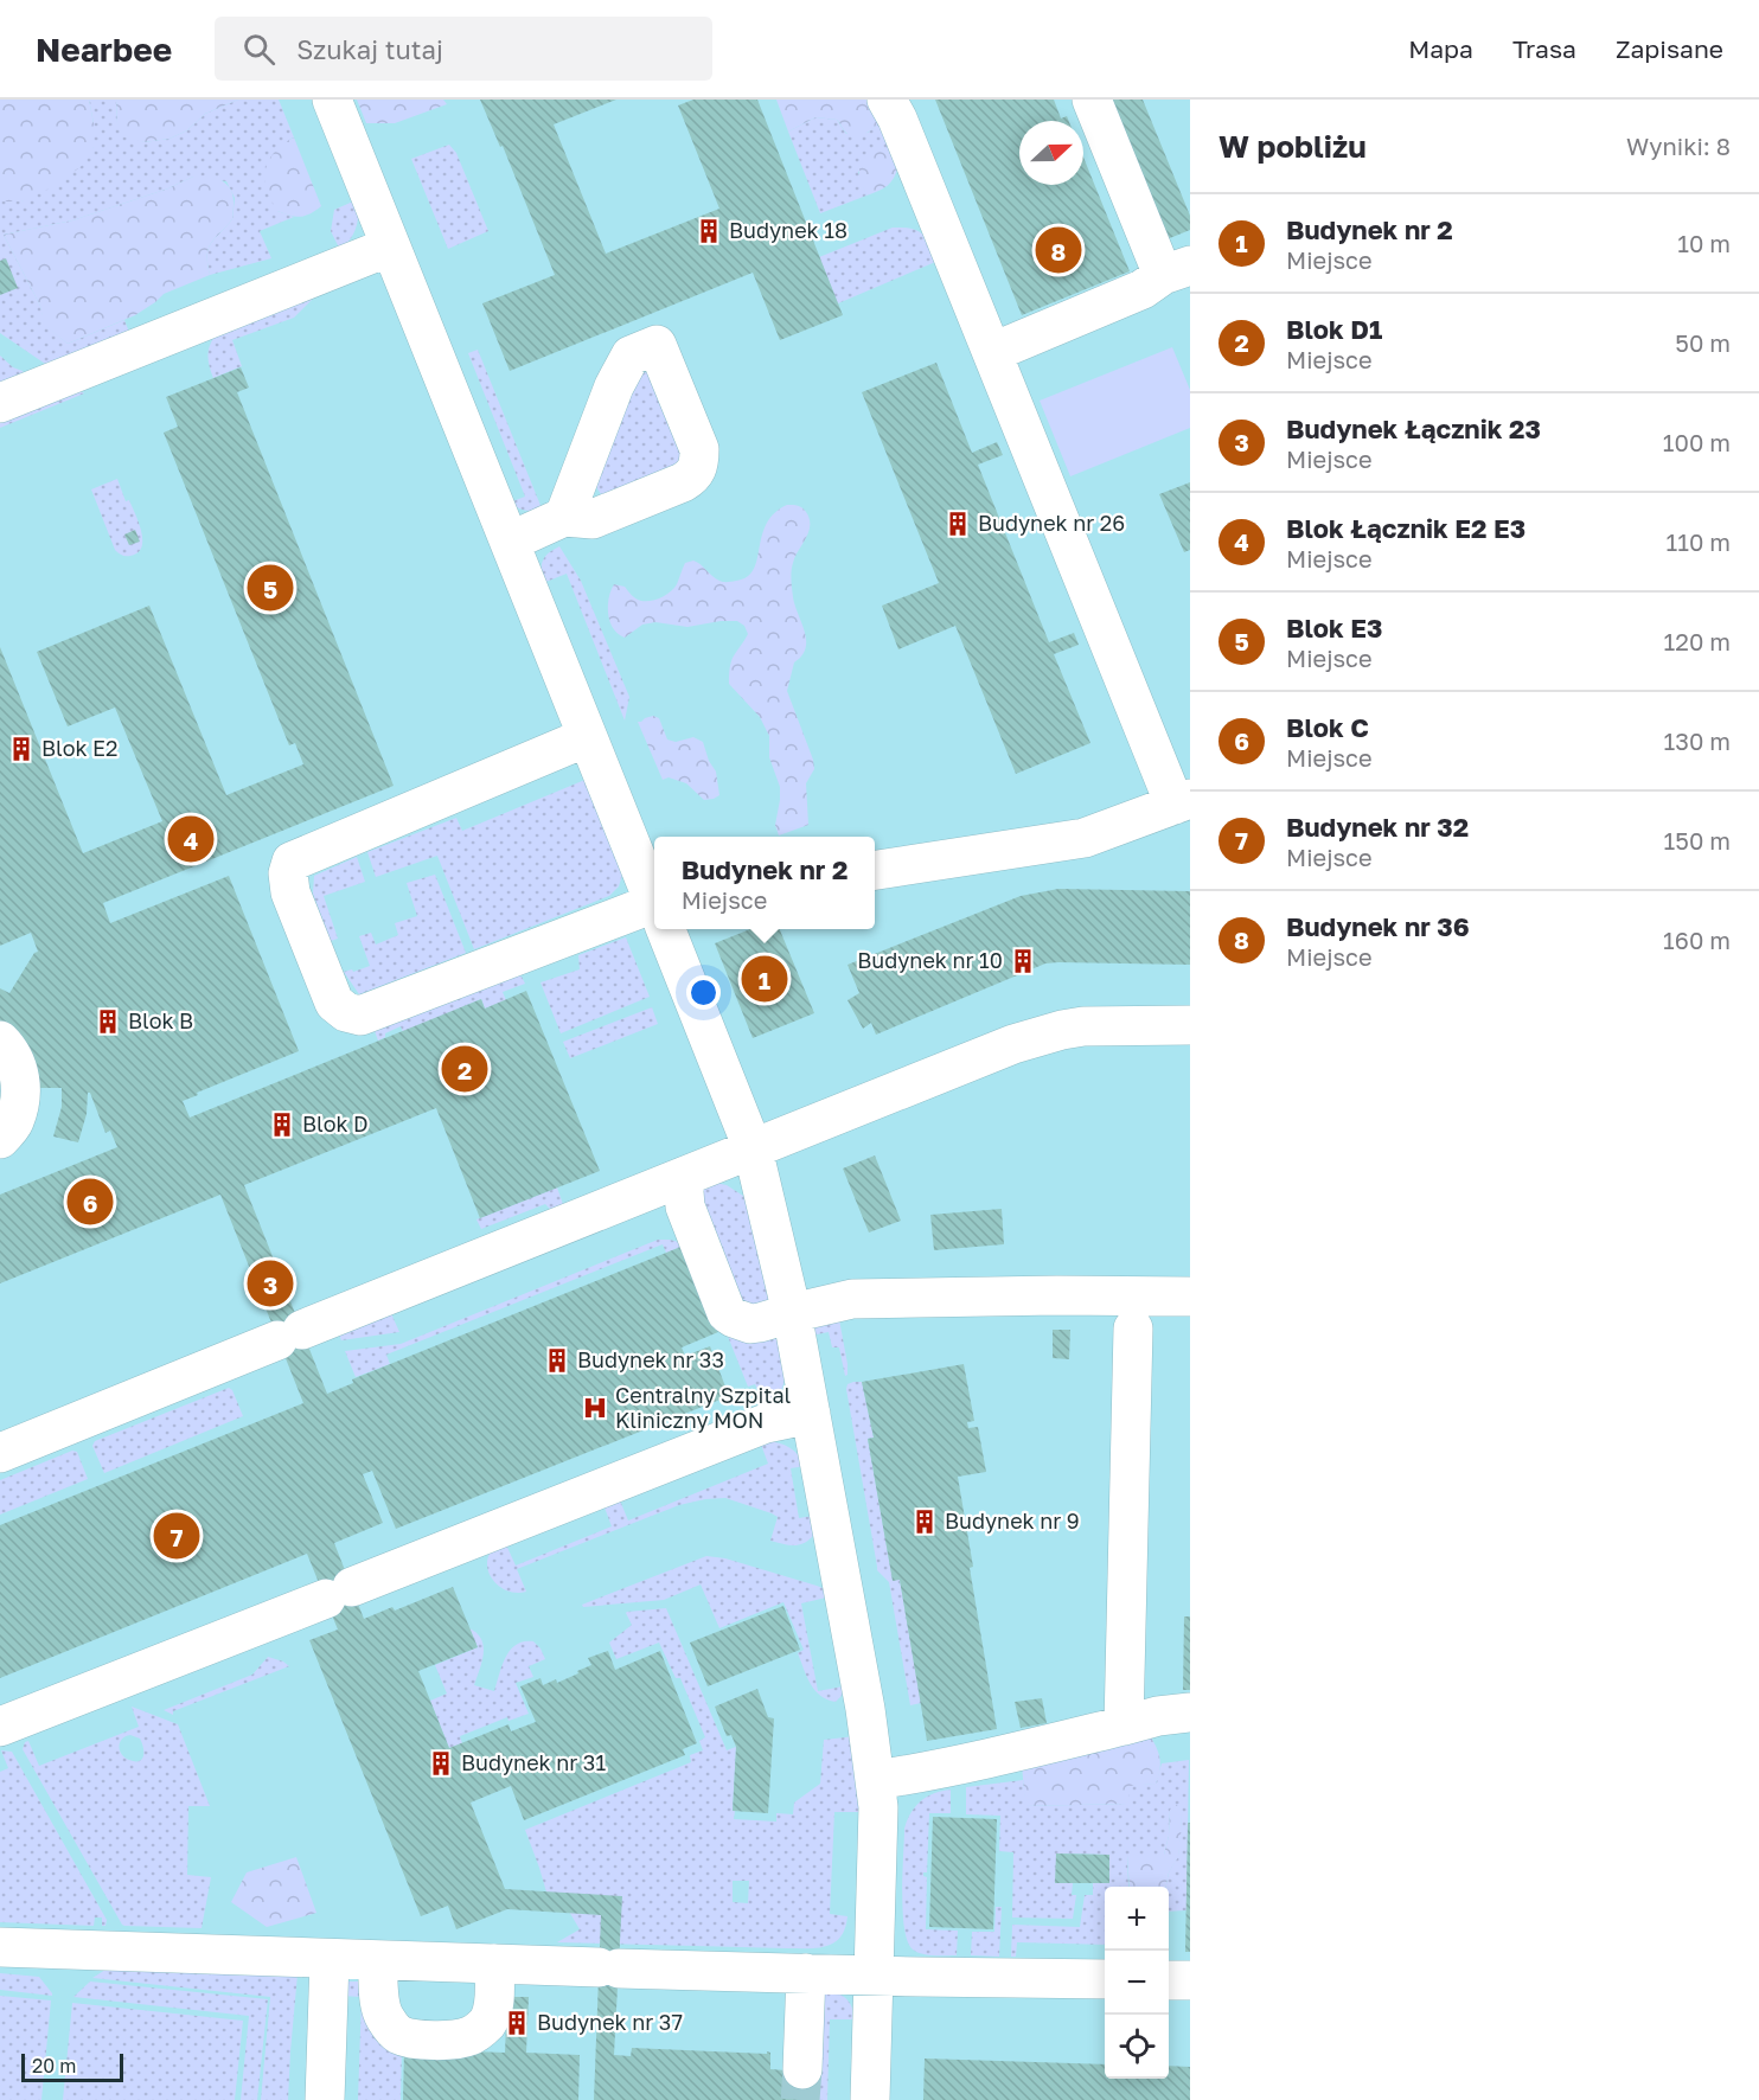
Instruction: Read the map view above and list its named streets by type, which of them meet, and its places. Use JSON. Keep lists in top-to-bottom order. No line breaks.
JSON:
{"places":{"building":["Budynek 18","Budynek nr 26","Blok E2","Budynek nr 10","Blok B","Blok D","Budynek nr 33","Budynek nr 9","Budynek nr 31","Budynek nr 37"],"hospital":["Centralny Szpital Kliniczny MON"]},"scale_bar":"20 m","north":"right","page":{"header":"Nearbee","search":"Szukaj tutaj","nav":["Mapa","Trasa","Zapisane"],"heading":["W pobliżu","Wyniki: 8"],"list":[{"mark":"1","name":"Budynek nr 2","note":"Miejsce","value":"10 m"},{"mark":"2","name":"Blok D1","note":"Miejsce","value":"50 m"},{"mark":"3","name":"Budynek Łącznik 23","note":"Miejsce","value":"100 m"},{"mark":"4","name":"Blok Łącznik E2 E3","note":"Miejsce","value":"110 m"},{"mark":"5","name":"Blok E3","note":"Miejsce","value":"120 m"},{"mark":"6","name":"Blok C","note":"Miejsce","value":"130 m"},{"mark":"7","name":"Budynek nr 32","note":"Miejsce","value":"150 m"},{"mark":"8","name":"Budynek nr 36","note":"Miejsce","value":"160 m"}],"pins":["8","5","4","1","2","6","3","7"],"popup":["Budynek nr 2","Miejsce"],"map_buttons":["+","−"],"scale":"20 m"}}
